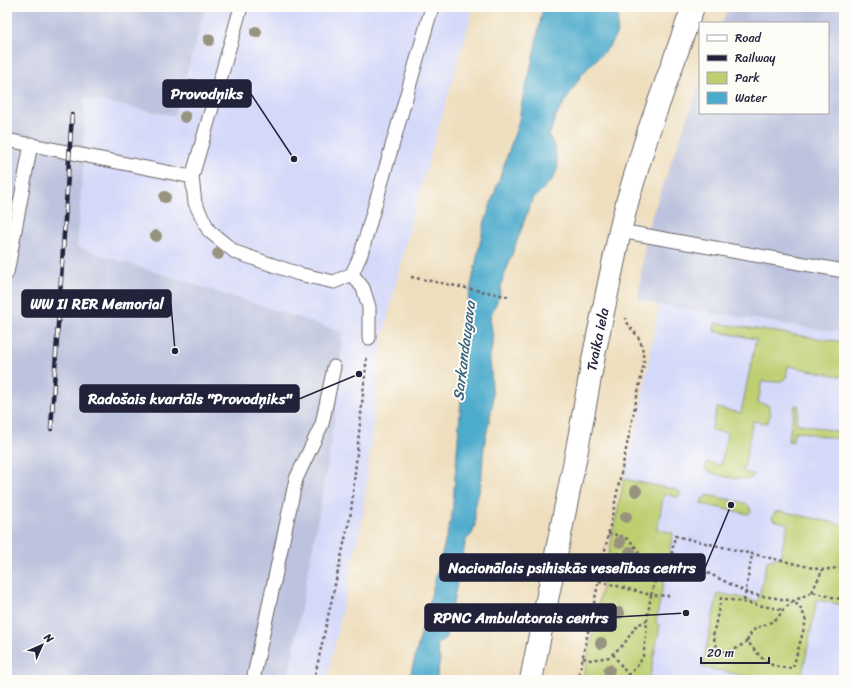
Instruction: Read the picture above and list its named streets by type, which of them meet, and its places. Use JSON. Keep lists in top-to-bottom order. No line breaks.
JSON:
{"streets":{"main road":["Tvaika iela"]},"water":["Sarkandaugava"],"places":["Provodņiks","WW II RER Memorial","Radošais kvartāls \"Provodņiks\"","Nacionālais psihiskās veselības centrs","RPNC Ambulatorais centrs"],"legend":["Road","Railway","Park","Water"],"scale_bar":"20 m","north":"top right"}
